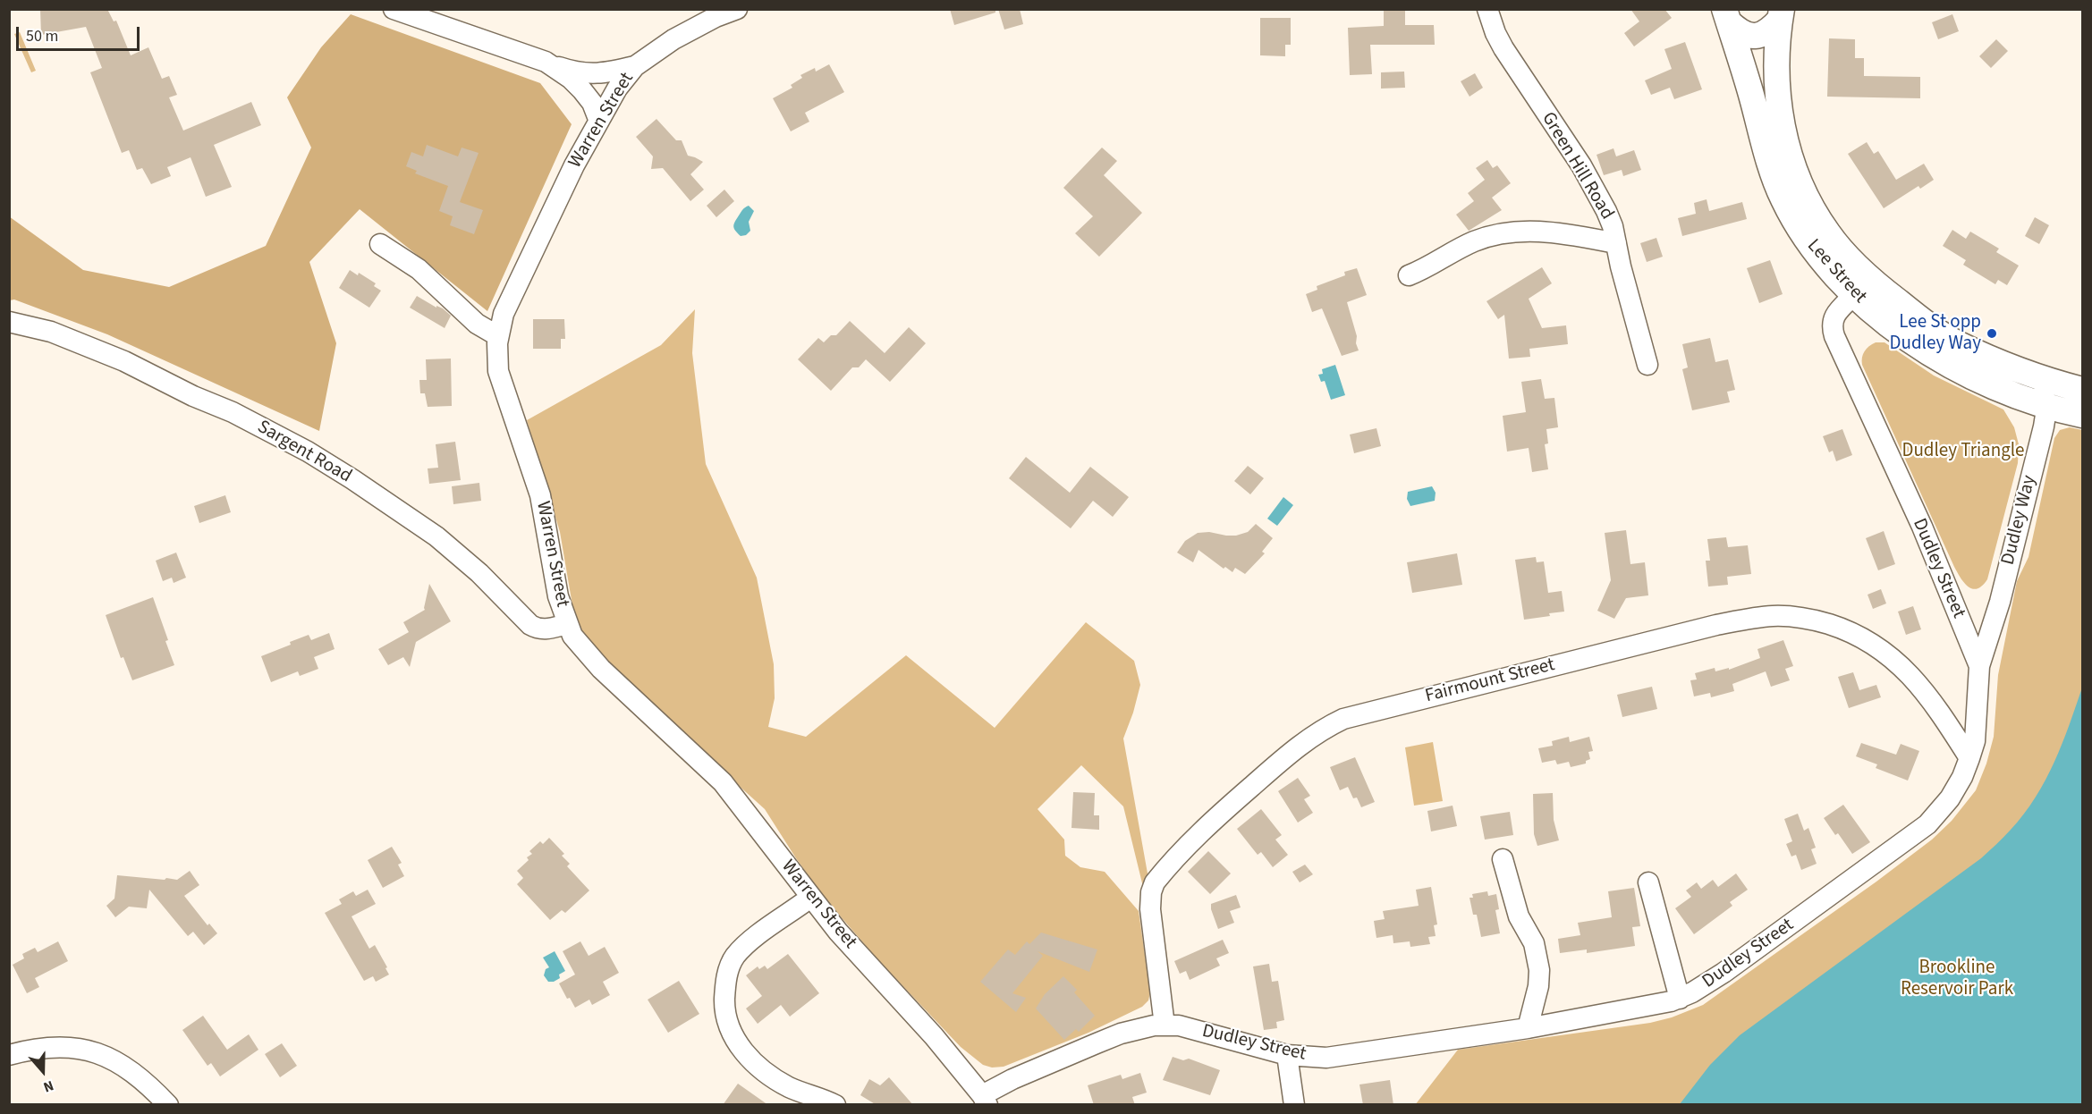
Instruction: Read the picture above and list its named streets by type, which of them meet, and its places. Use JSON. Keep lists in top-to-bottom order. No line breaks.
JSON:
{"streets":{"main road":["Lee Street"],"street":["Warren Street","Green Hill Road","Sargent Road","Dudley Way","Dudley Street","Fairmount Street"]},"crossings":[["Warren Street","Sargent Road"],["Warren Street","Dudley Street"],["Lee Street","Dudley Way"],["Lee Street","Dudley Street"],["Dudley Way","Dudley Street"],["Dudley Street","Fairmount Street"]],"parks":["Dudley Triangle","Brookline Reservoir Park"],"places":["Lee St opp Dudley Way"],"scale_bar":"50 m","north":"bottom"}
